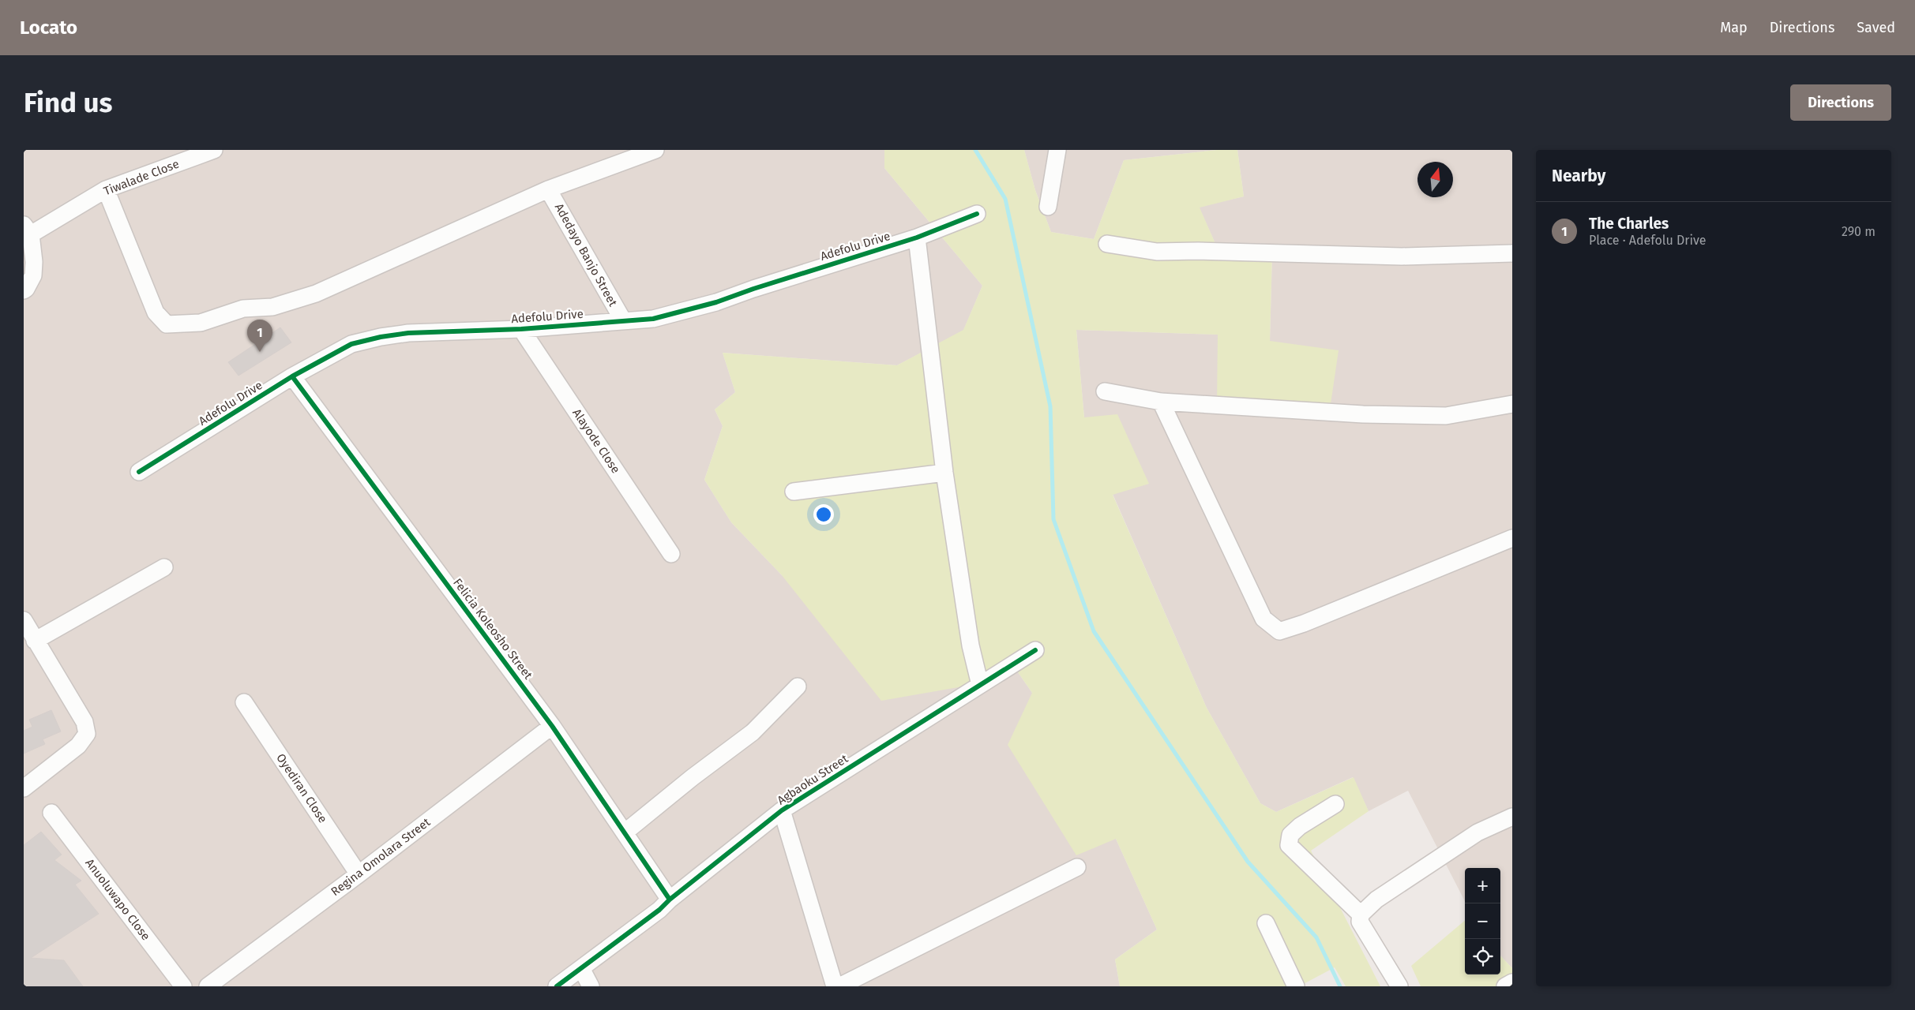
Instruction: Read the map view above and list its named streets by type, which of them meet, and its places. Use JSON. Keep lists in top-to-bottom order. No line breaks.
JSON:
{"streets":{"street":["Tiwalade Close","Adefolu Drive","Adedayo Banjo Street","Alayode Close","Felicia Koleosho Street","Agbaoku Street","Oyediran Close","Regina Omolara Street","Anuoluwapo Close"]},"crossings":[["Adefolu Drive","Adedayo Banjo Street"],["Adefolu Drive","Alayode Close"],["Adefolu Drive","Felicia Koleosho Street"],["Felicia Koleosho Street","Agbaoku Street"],["Felicia Koleosho Street","Regina Omolara Street"],["Oyediran Close","Regina Omolara Street"]],"north":"top","page":{"header":"Locato","nav":["Map","Directions","Saved"],"buttons":"Directions","title":"Find us","heading":"Nearby","list":[{"mark":"1","name":"The Charles","note":"Place · Adefolu Drive","value":"290 m"}],"pins":"1","map_buttons":["+","−"]}}
